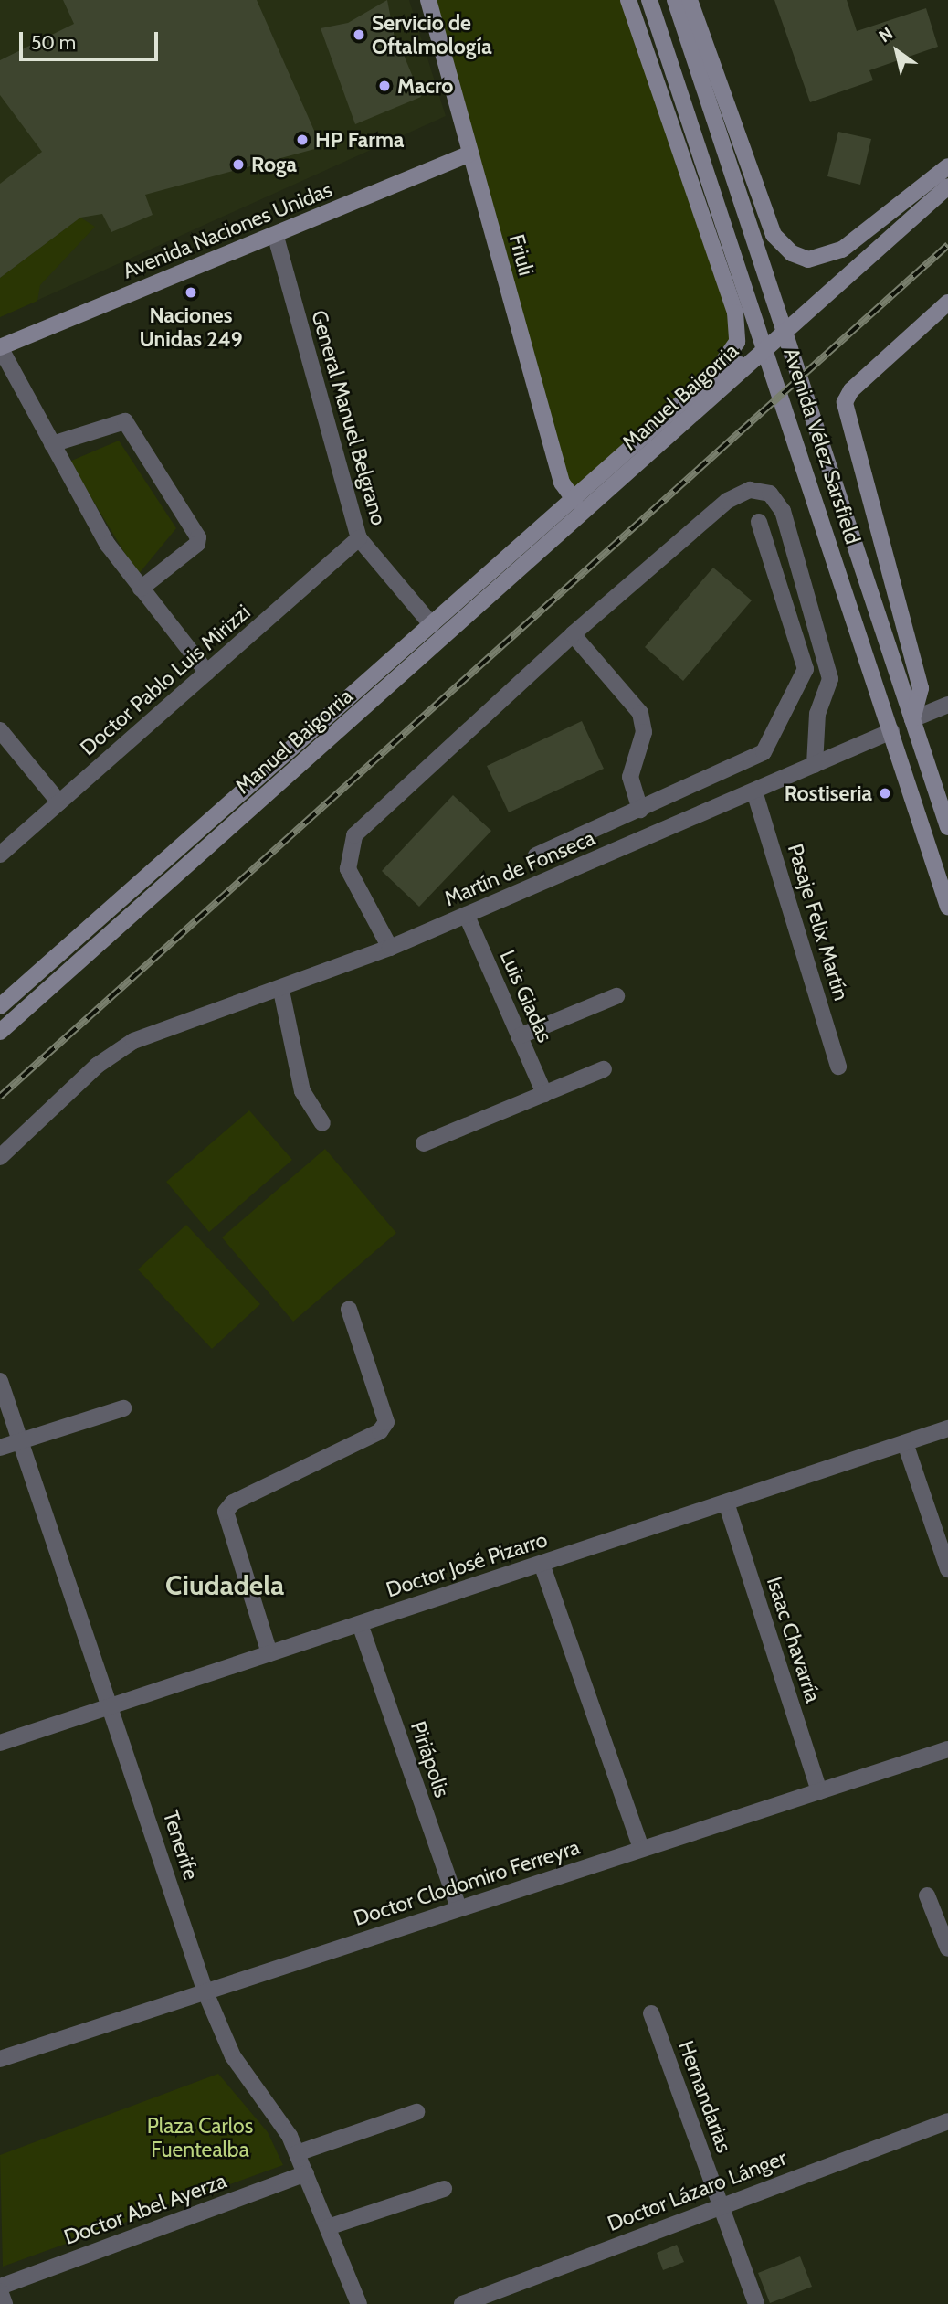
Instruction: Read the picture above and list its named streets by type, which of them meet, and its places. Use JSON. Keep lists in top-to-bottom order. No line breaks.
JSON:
{"streets":{"main road":["Avenida Naciones Unidas","Friuli","Manuel Baigorria","Avenida Vélez Sarsfield"],"street":["General Manuel Belgrano","Doctor Pablo Luis Mirizzi","Martín de Fonseca","Pasaje Felix Martín","Luis Giadas","Doctor José Pizarro","Isaac Chavarría","Piriápolis","Tenerife","Doctor Clodomiro Ferreyra","Hernandarias","Doctor Lázaro Lánger","Doctor Abel Ayerza"]},"crossings":[["Avenida Naciones Unidas","Friuli"],["Avenida Naciones Unidas","General Manuel Belgrano"],["Friuli","Manuel Baigorria"],["Manuel Baigorria","General Manuel Belgrano"],["General Manuel Belgrano","Doctor Pablo Luis Mirizzi"],["Avenida Vélez Sarsfield","Martín de Fonseca"],["Martín de Fonseca","Pasaje Felix Martín"],["Martín de Fonseca","Luis Giadas"],["Doctor José Pizarro","Isaac Chavarría"],["Doctor José Pizarro","Piriápolis"],["Doctor José Pizarro","Tenerife"],["Isaac Chavarría","Doctor Clodomiro Ferreyra"],["Piriápolis","Doctor Clodomiro Ferreyra"],["Tenerife","Doctor Clodomiro Ferreyra"],["Tenerife","Doctor Abel Ayerza"],["Hernandarias","Doctor Lázaro Lánger"]],"districts":["Ciudadela"],"parks":["Plaza Carlos Fuentealba"],"places":["Servicio de Oftalmología","Macro","HP Farma","Roga","Naciones Unidas 249","Rostiseria"],"scale_bar":"50 m","north":"top left"}
